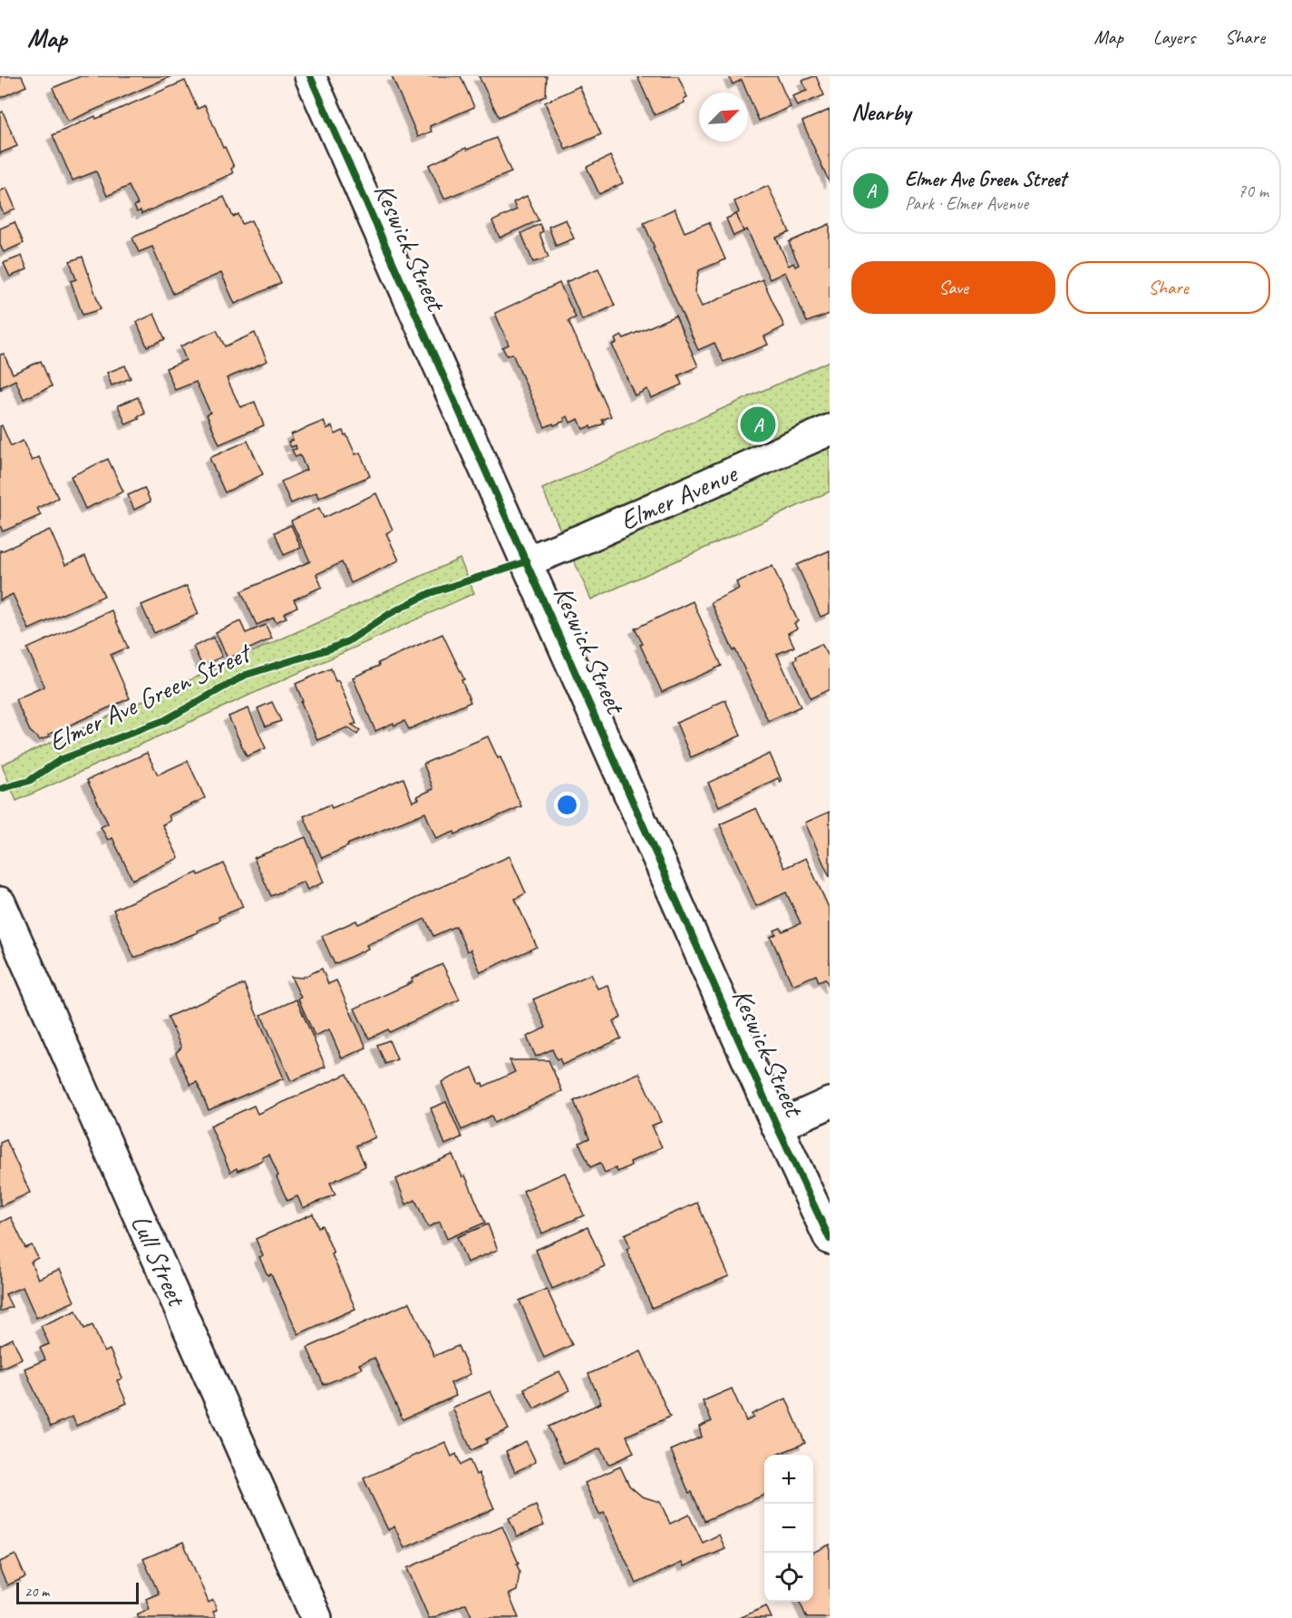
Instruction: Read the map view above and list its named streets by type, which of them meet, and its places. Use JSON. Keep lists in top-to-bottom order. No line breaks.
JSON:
{"streets":{"street":["Keswick Street","Elmer Avenue","Lull Street"],"cycle path":["Elmer Ave Green Street"]},"crossings":[["Keswick Street","Elmer Avenue"]],"scale_bar":"20 m","north":"top right","page":{"header":"Map","nav":["Map","Layers","Share"],"heading":"Nearby","list":[{"mark":"A","name":"Elmer Ave Green Street","note":"Park · Elmer Avenue","value":"70 m"}],"buttons":["Save","Share"],"pins":"A","map_buttons":["+","−"],"scale":"20 m"}}
